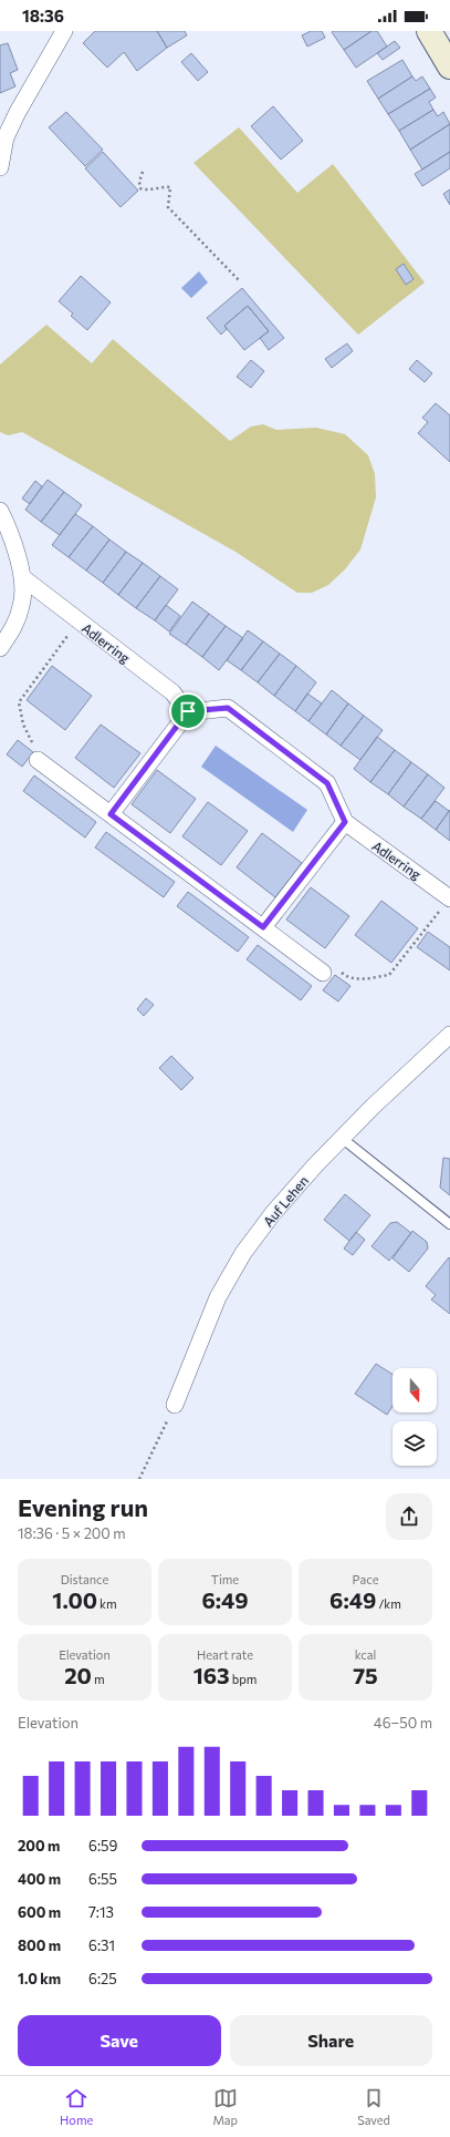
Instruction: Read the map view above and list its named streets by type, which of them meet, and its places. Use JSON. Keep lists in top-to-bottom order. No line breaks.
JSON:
{"streets":{"street":["Adlerring","Auf Lehen"]},"north":"bottom","page":{"status":"18:36","heading":["Evening run","18:36 · 5 × 200 m"],"stats":[["Distance","1.00 km"],["Time","6:49"],["Pace","6:49 /km"],["Elevation","20 m"],["Heart rate","163 bpm"],["kcal","75"]],"chart":["Elevation","46–50 m"],"list":[{"name":"200 m","note":"6:59"},{"name":"400 m","note":"6:55"},{"name":"600 m","note":"7:13"},{"name":"800 m","note":"6:31"},{"name":"1.0 km","note":"6:25"}],"buttons":["Save","Share"],"tabs":["Home","Map","Saved"]}}
